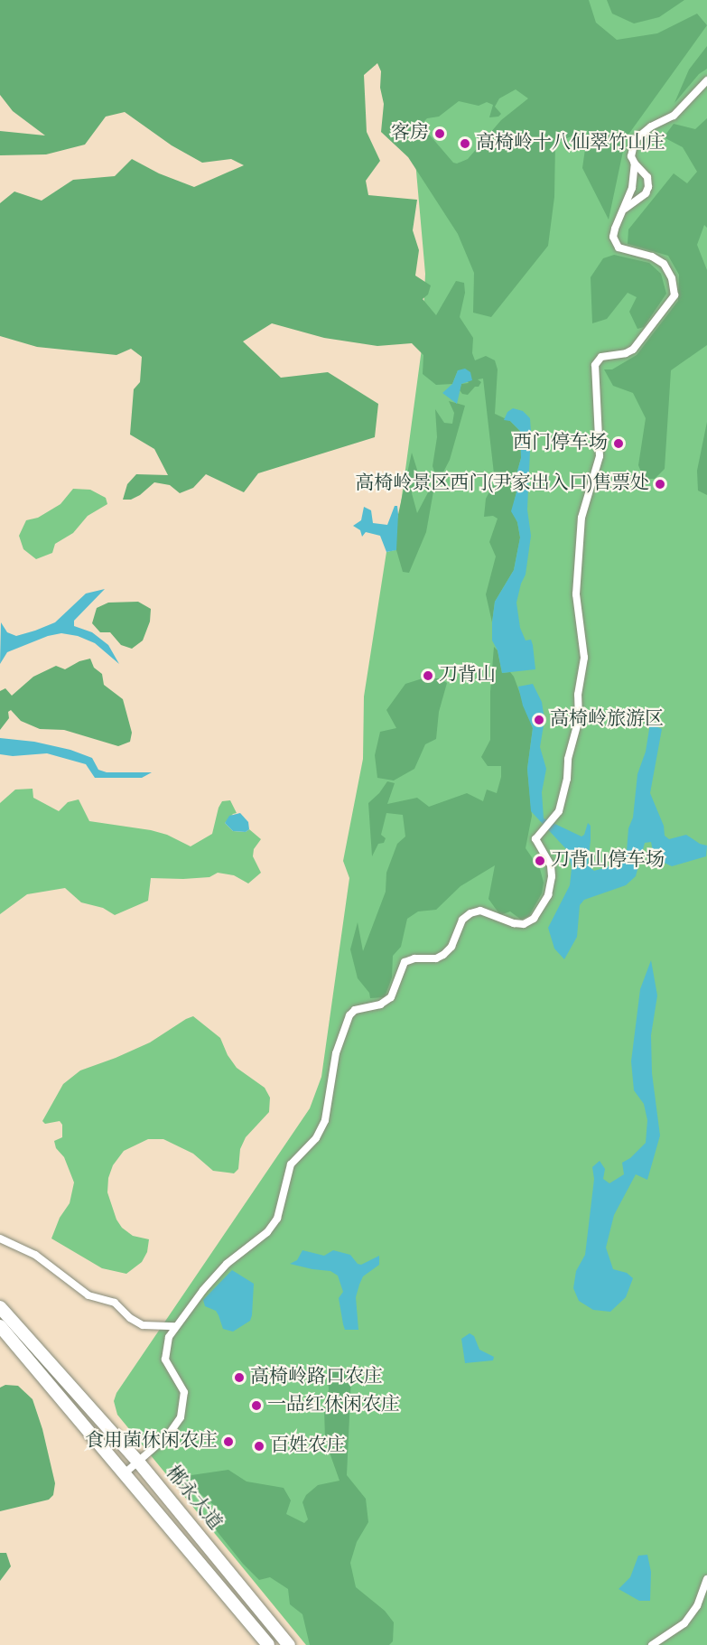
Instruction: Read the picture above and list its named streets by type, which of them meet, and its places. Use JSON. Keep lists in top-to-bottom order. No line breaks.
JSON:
{"streets":{"highway":["郴永大道"]},"places":["客房","高椅岭十八仙翠竹山庄","西门停车场","高椅岭景区西门(尹家出入口)售票处","刀背山","高椅岭旅游区","刀背山停车场","高椅岭路口农庄","一品红休闲农庄","食用菌休闲农庄","百姓农庄"]}
